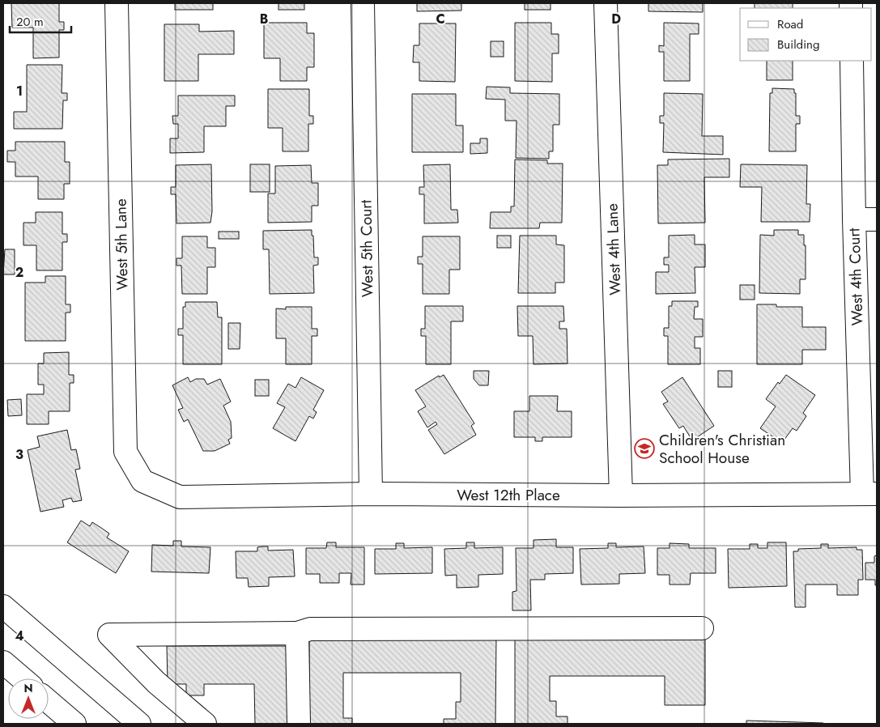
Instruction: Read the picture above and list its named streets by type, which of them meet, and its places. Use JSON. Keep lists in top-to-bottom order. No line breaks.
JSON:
{"streets":{"main road":["West 5th Lane","West 5th Court","West 4th Lane","West 4th Court","West 12th Place"]},"crossings":[["West 5th Lane","West 12th Place"],["West 5th Court","West 12th Place"],["West 4th Lane","West 12th Place"],["West 4th Court","West 12th Place"]],"places":{"school or university":["Children's Christian School House"]},"legend":["Road","Building"],"scale_bar":"20 m","north":"top","grid":{"columns":["B","C","D"],"rows":["1","2","3","4"]}}
